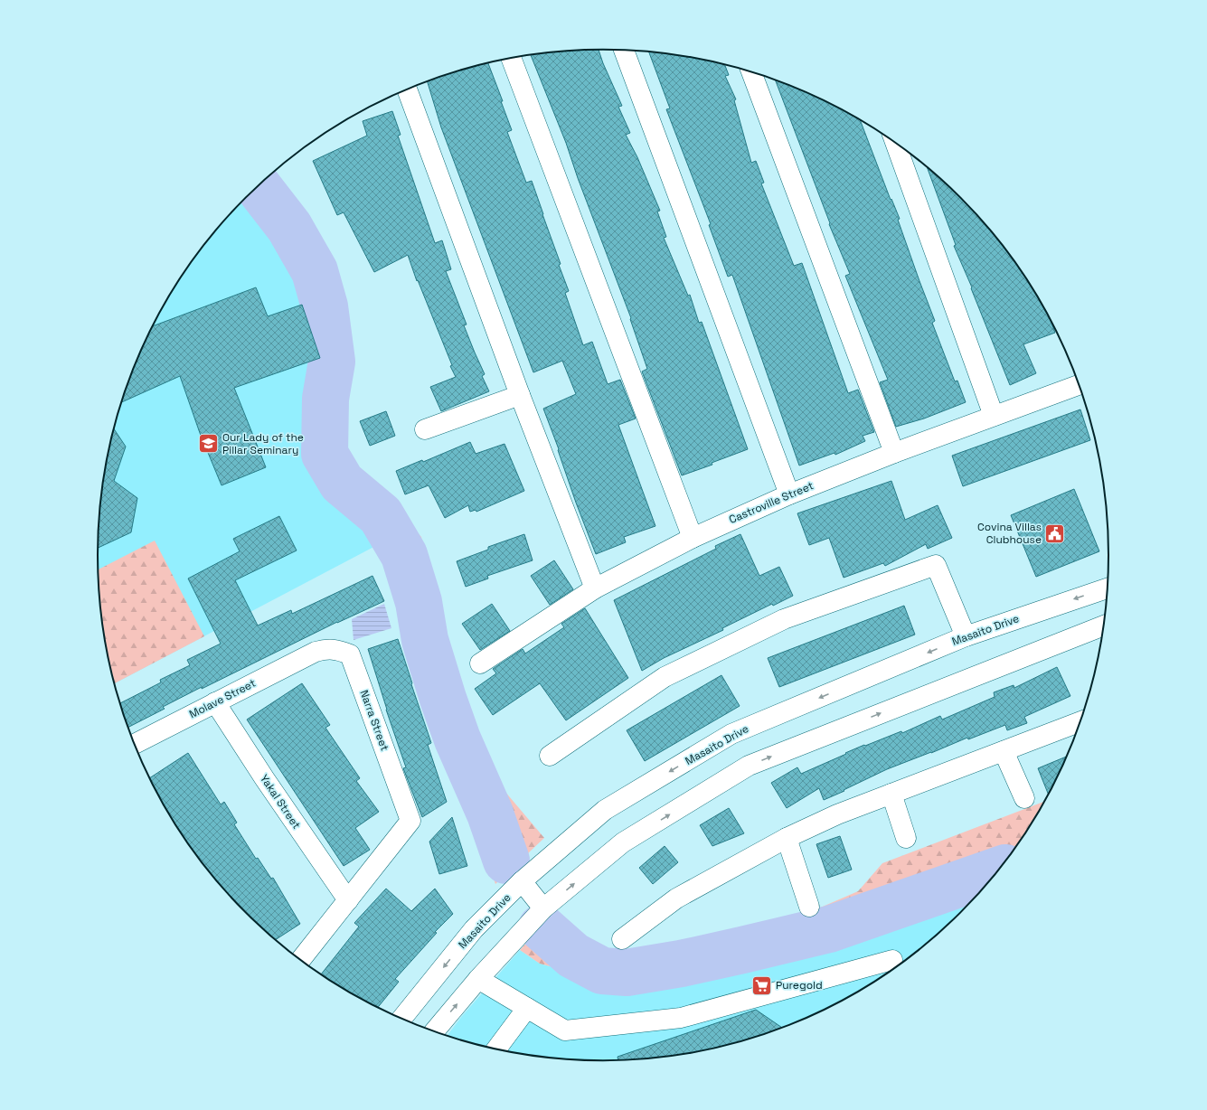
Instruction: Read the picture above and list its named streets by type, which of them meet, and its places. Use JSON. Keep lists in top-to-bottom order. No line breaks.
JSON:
{"streets":{"street":["Castroville Street","Masaito Drive","Molave Street","Narra Street","Yakal Street"]},"crossings":[["Molave Street","Narra Street"],["Molave Street","Yakal Street"],["Narra Street","Yakal Street"]],"places":{"school or university":["Our Lady of the Pillar Seminary"],"public building":["Covina Villas Clubhouse"],"supermarket":["Puregold"]}}
